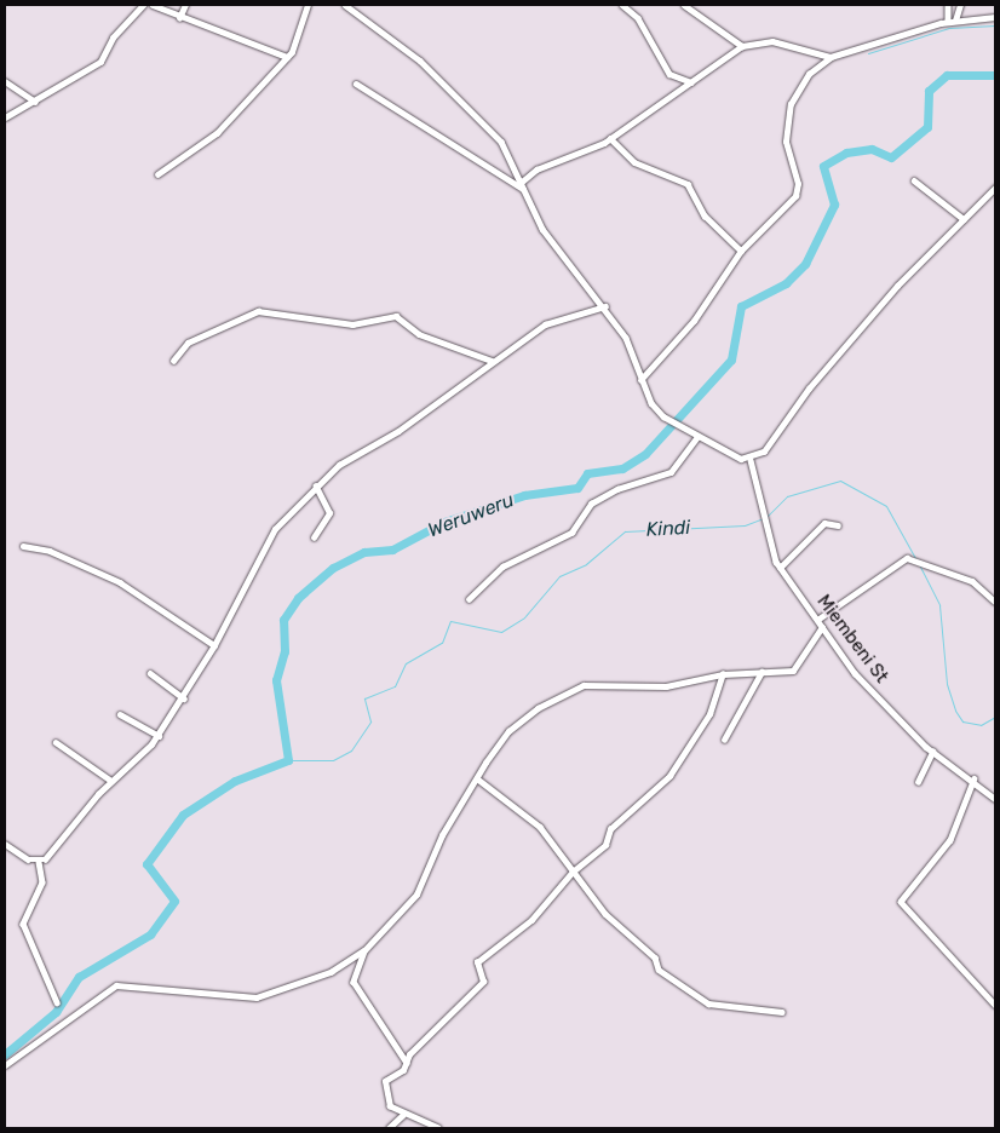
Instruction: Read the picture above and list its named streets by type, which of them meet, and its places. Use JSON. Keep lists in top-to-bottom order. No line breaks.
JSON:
{"streets":{"street":["Miembeni St"]},"water":["Weruweru","Kindi"]}
